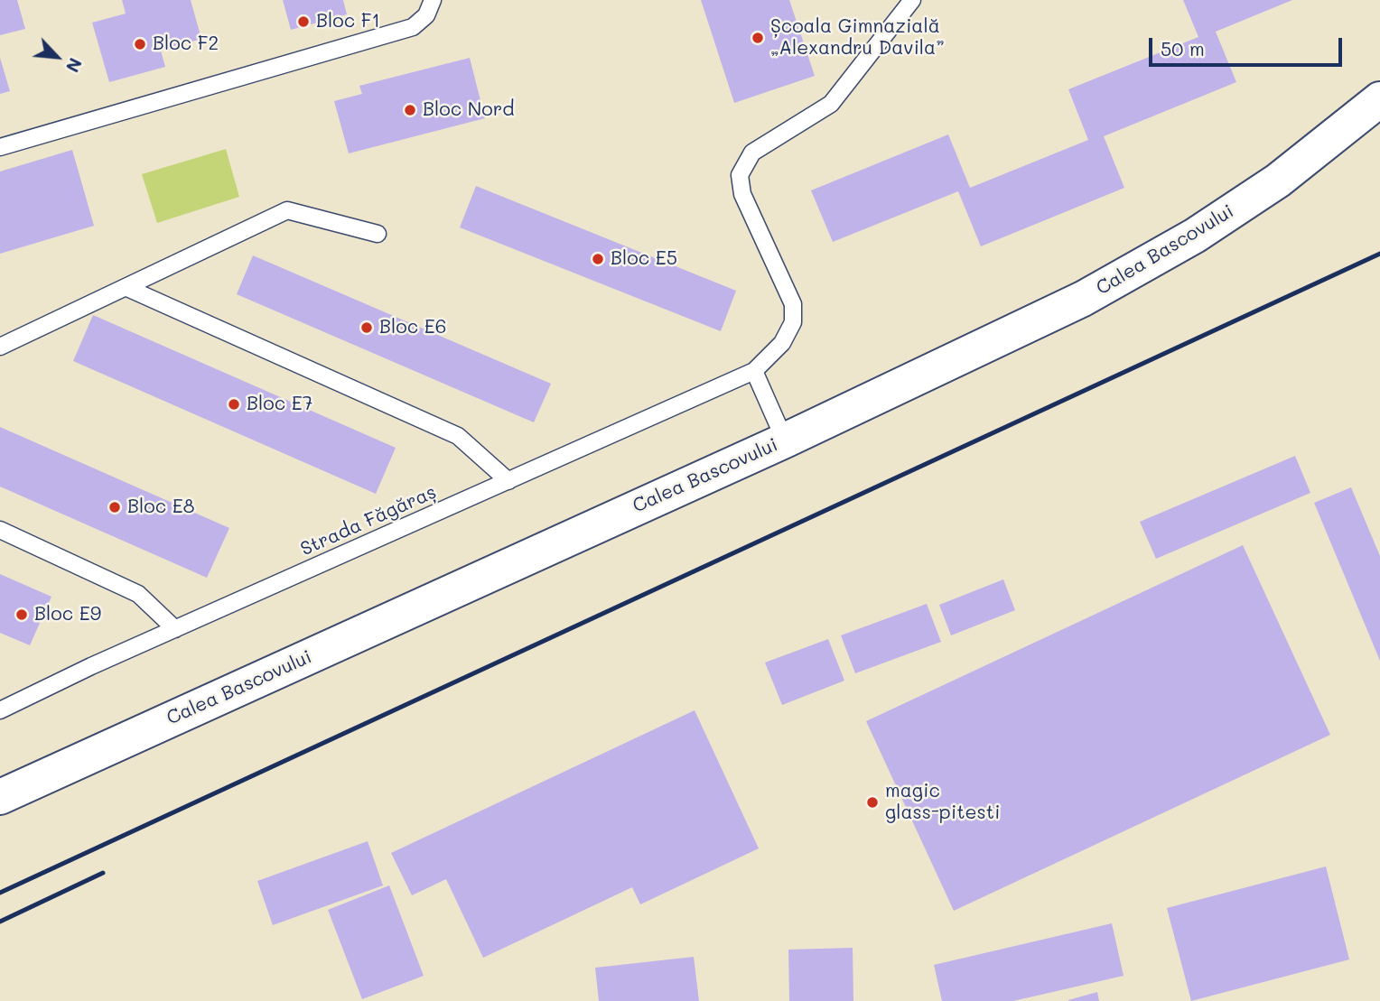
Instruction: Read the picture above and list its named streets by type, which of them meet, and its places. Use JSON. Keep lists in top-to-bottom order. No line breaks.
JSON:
{"streets":{"street":["Calea Bascovului"],"lane":["Strada Făgăraș"]},"places":["Bloc F1","Școala Gimnazială „Alexandru Davila”","Bloc F2","Bloc Nord","Bloc E5","Bloc E6","Bloc E7","Bloc E8","Bloc E9","magic glass-pitesti"],"scale_bar":"50 m","north":"bottom right"}
